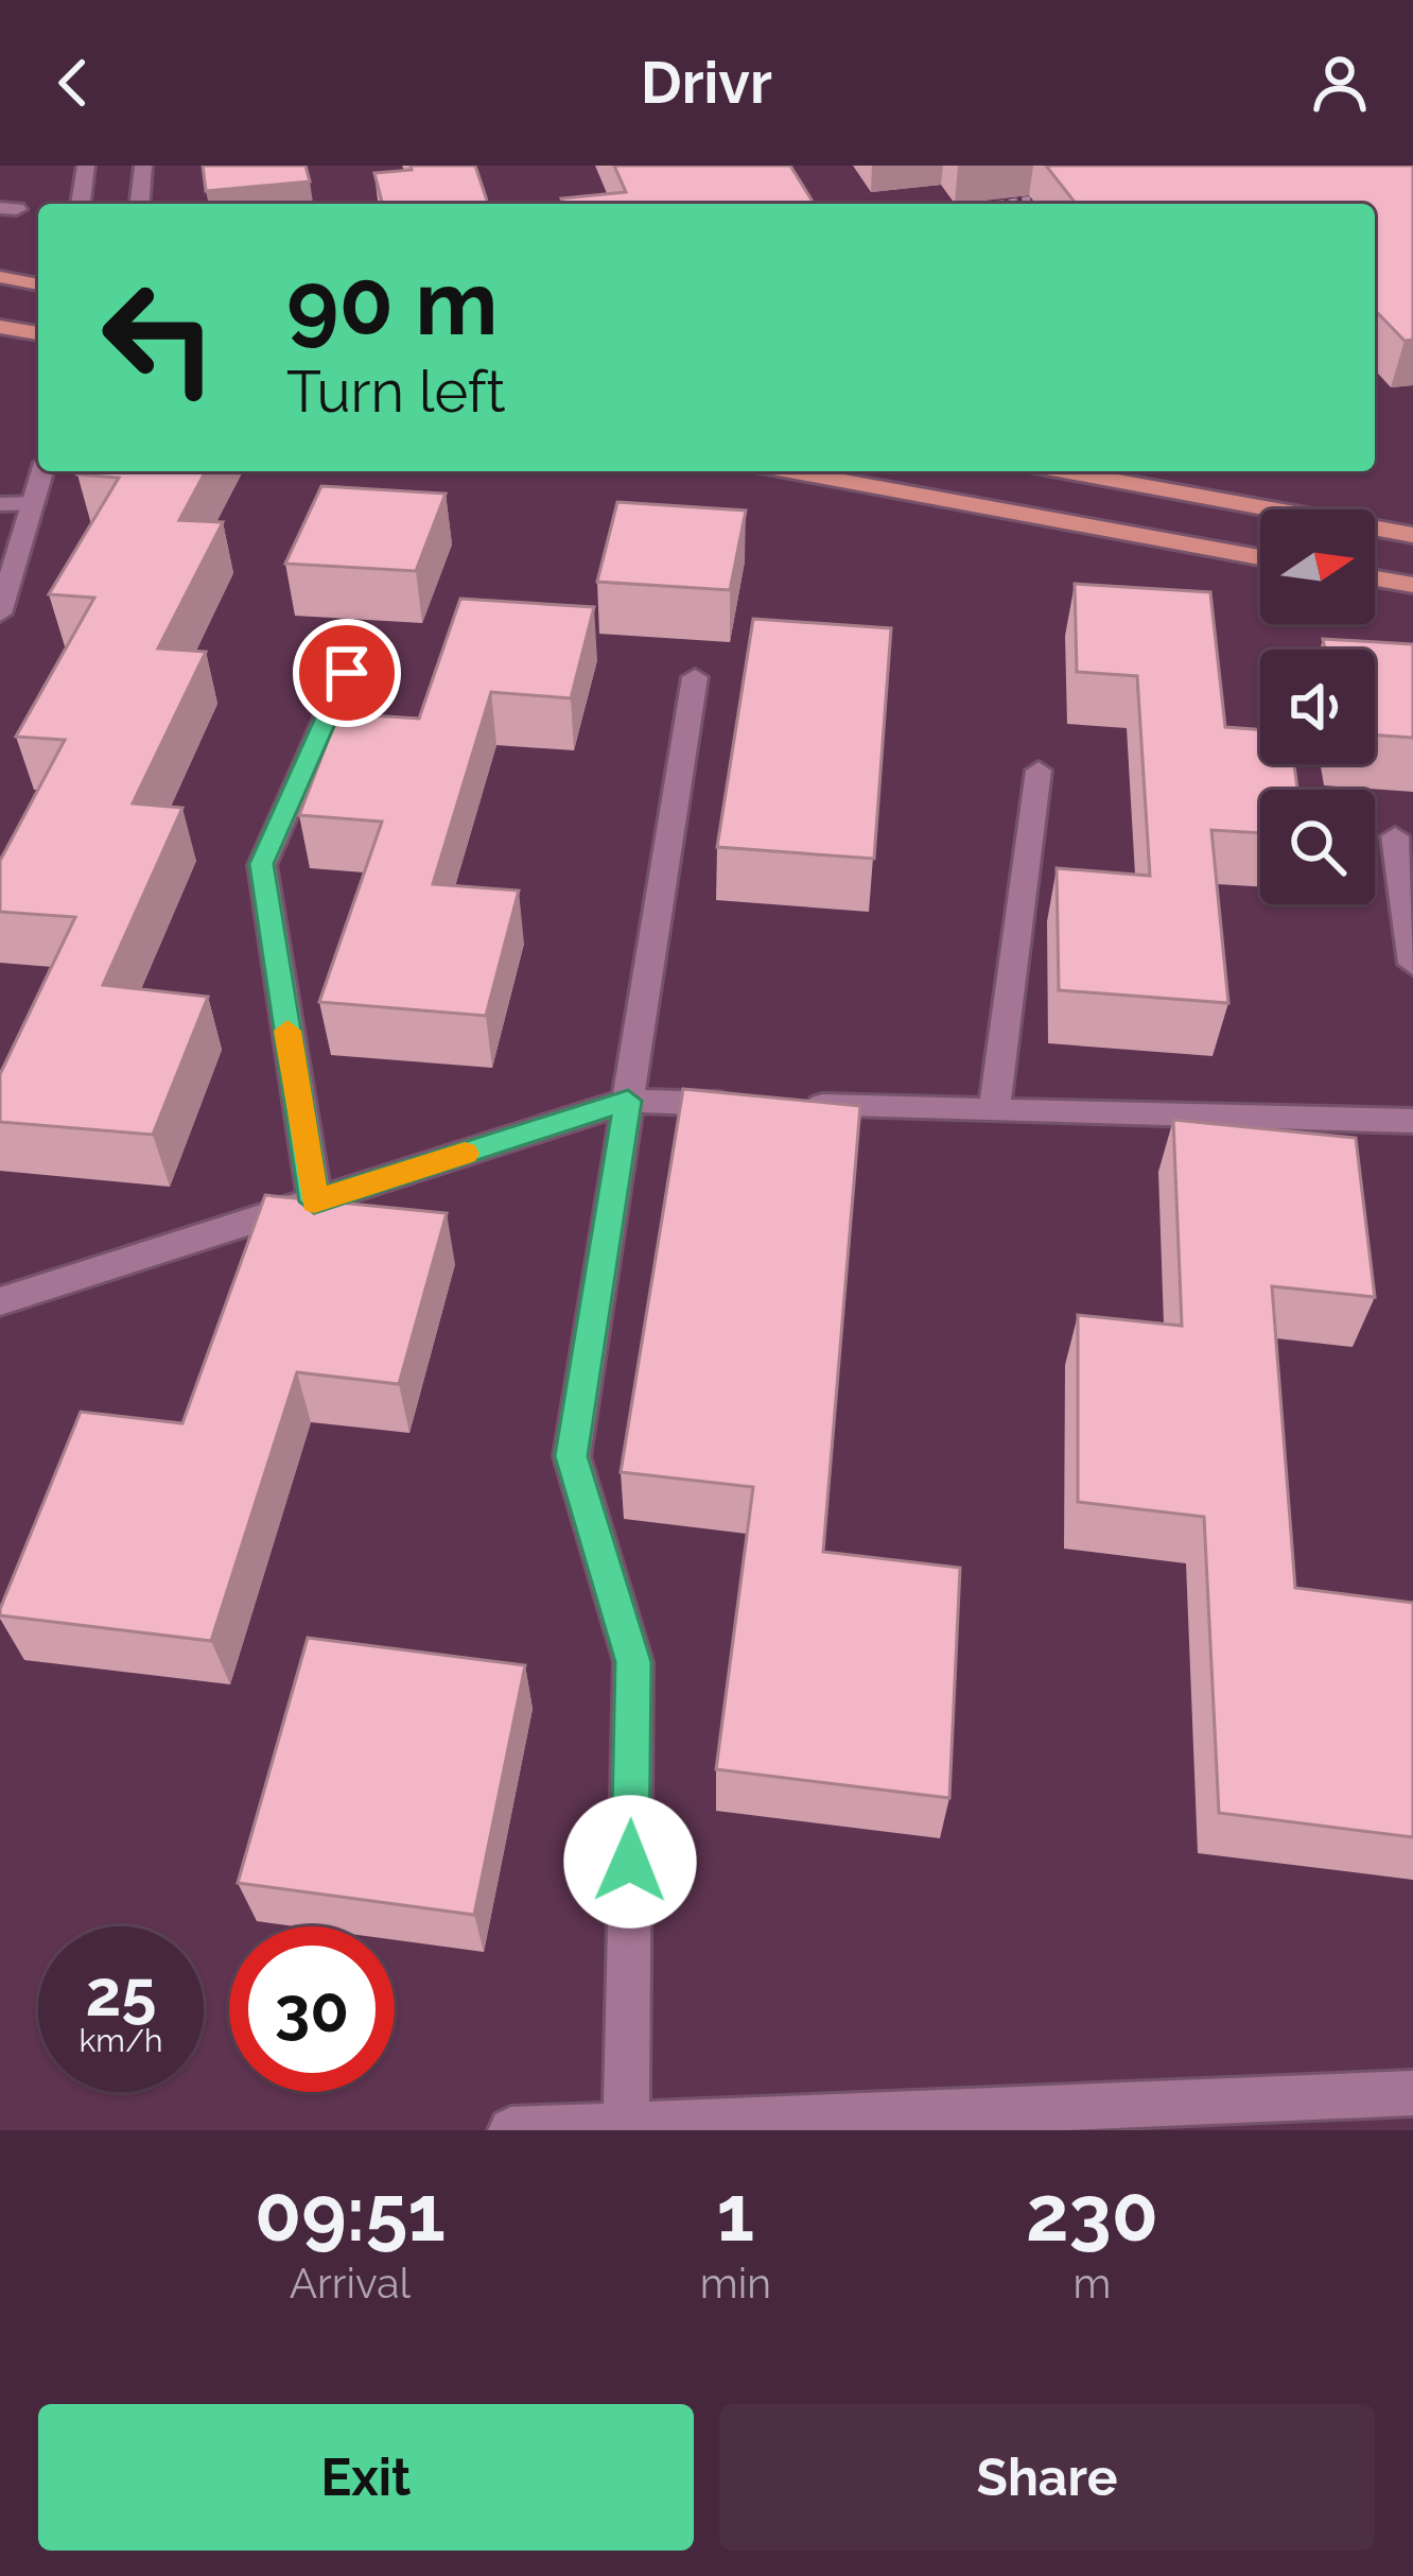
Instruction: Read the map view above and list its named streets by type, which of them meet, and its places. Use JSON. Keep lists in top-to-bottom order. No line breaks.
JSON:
{"north":"right","page":{"header":"Drivr","turn":["90 m","Turn left"],"speed":"25 km/h","limit":"30","eta":["09:51","Arrival","1","min","230","m"],"buttons":["Exit","Share"]}}
